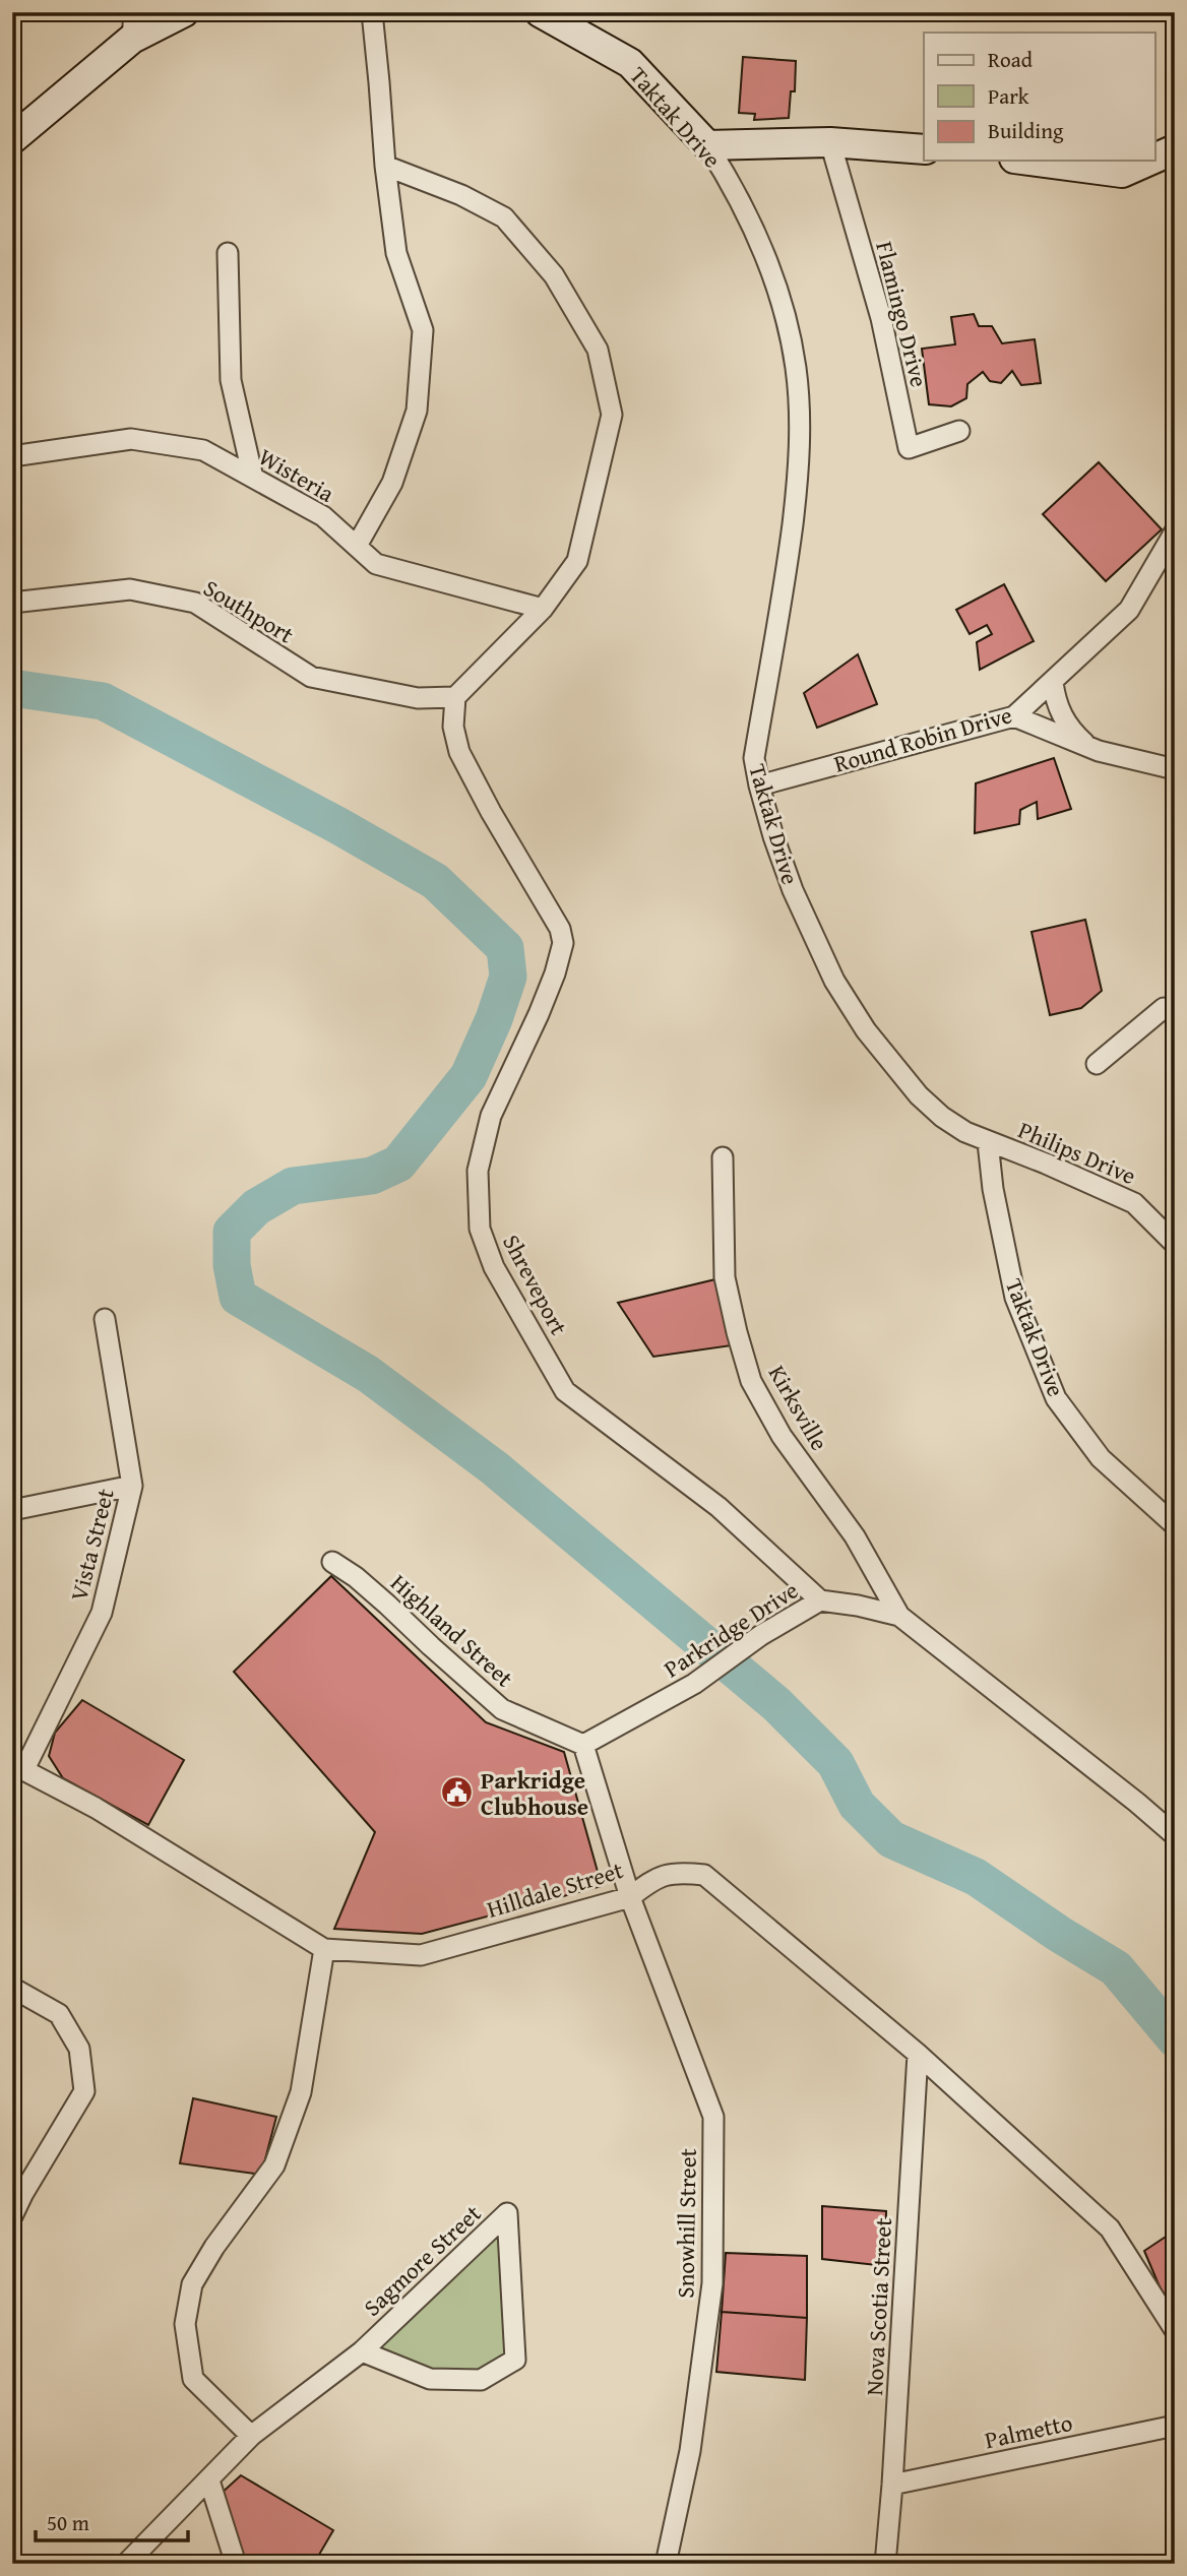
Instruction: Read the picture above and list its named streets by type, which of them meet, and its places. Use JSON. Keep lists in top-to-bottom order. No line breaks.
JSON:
{"streets":{"street":["Taktak Drive","Flamingo Drive","Wisteria","Southport","Round Robin Drive","Philips Drive","Shreveport","Kirksville","Vista Street","Parkridge Drive","Highland Street","Hilldale Street","Snowhill Street","Sagmore Street","Nova Scotia Street","Palmetto"]},"crossings":[["Taktak Drive","Round Robin Drive"],["Taktak Drive","Philips Drive"],["Southport","Shreveport"],["Shreveport","Parkridge Drive"],["Kirksville","Parkridge Drive"],["Vista Street","Hilldale Street"],["Parkridge Drive","Highland Street"],["Hilldale Street","Snowhill Street"],["Hilldale Street","Nova Scotia Street"],["Nova Scotia Street","Palmetto"]],"places":{"public building":["Parkridge Clubhouse"]},"legend":["Road","Park","Building"],"scale_bar":"50 m"}
